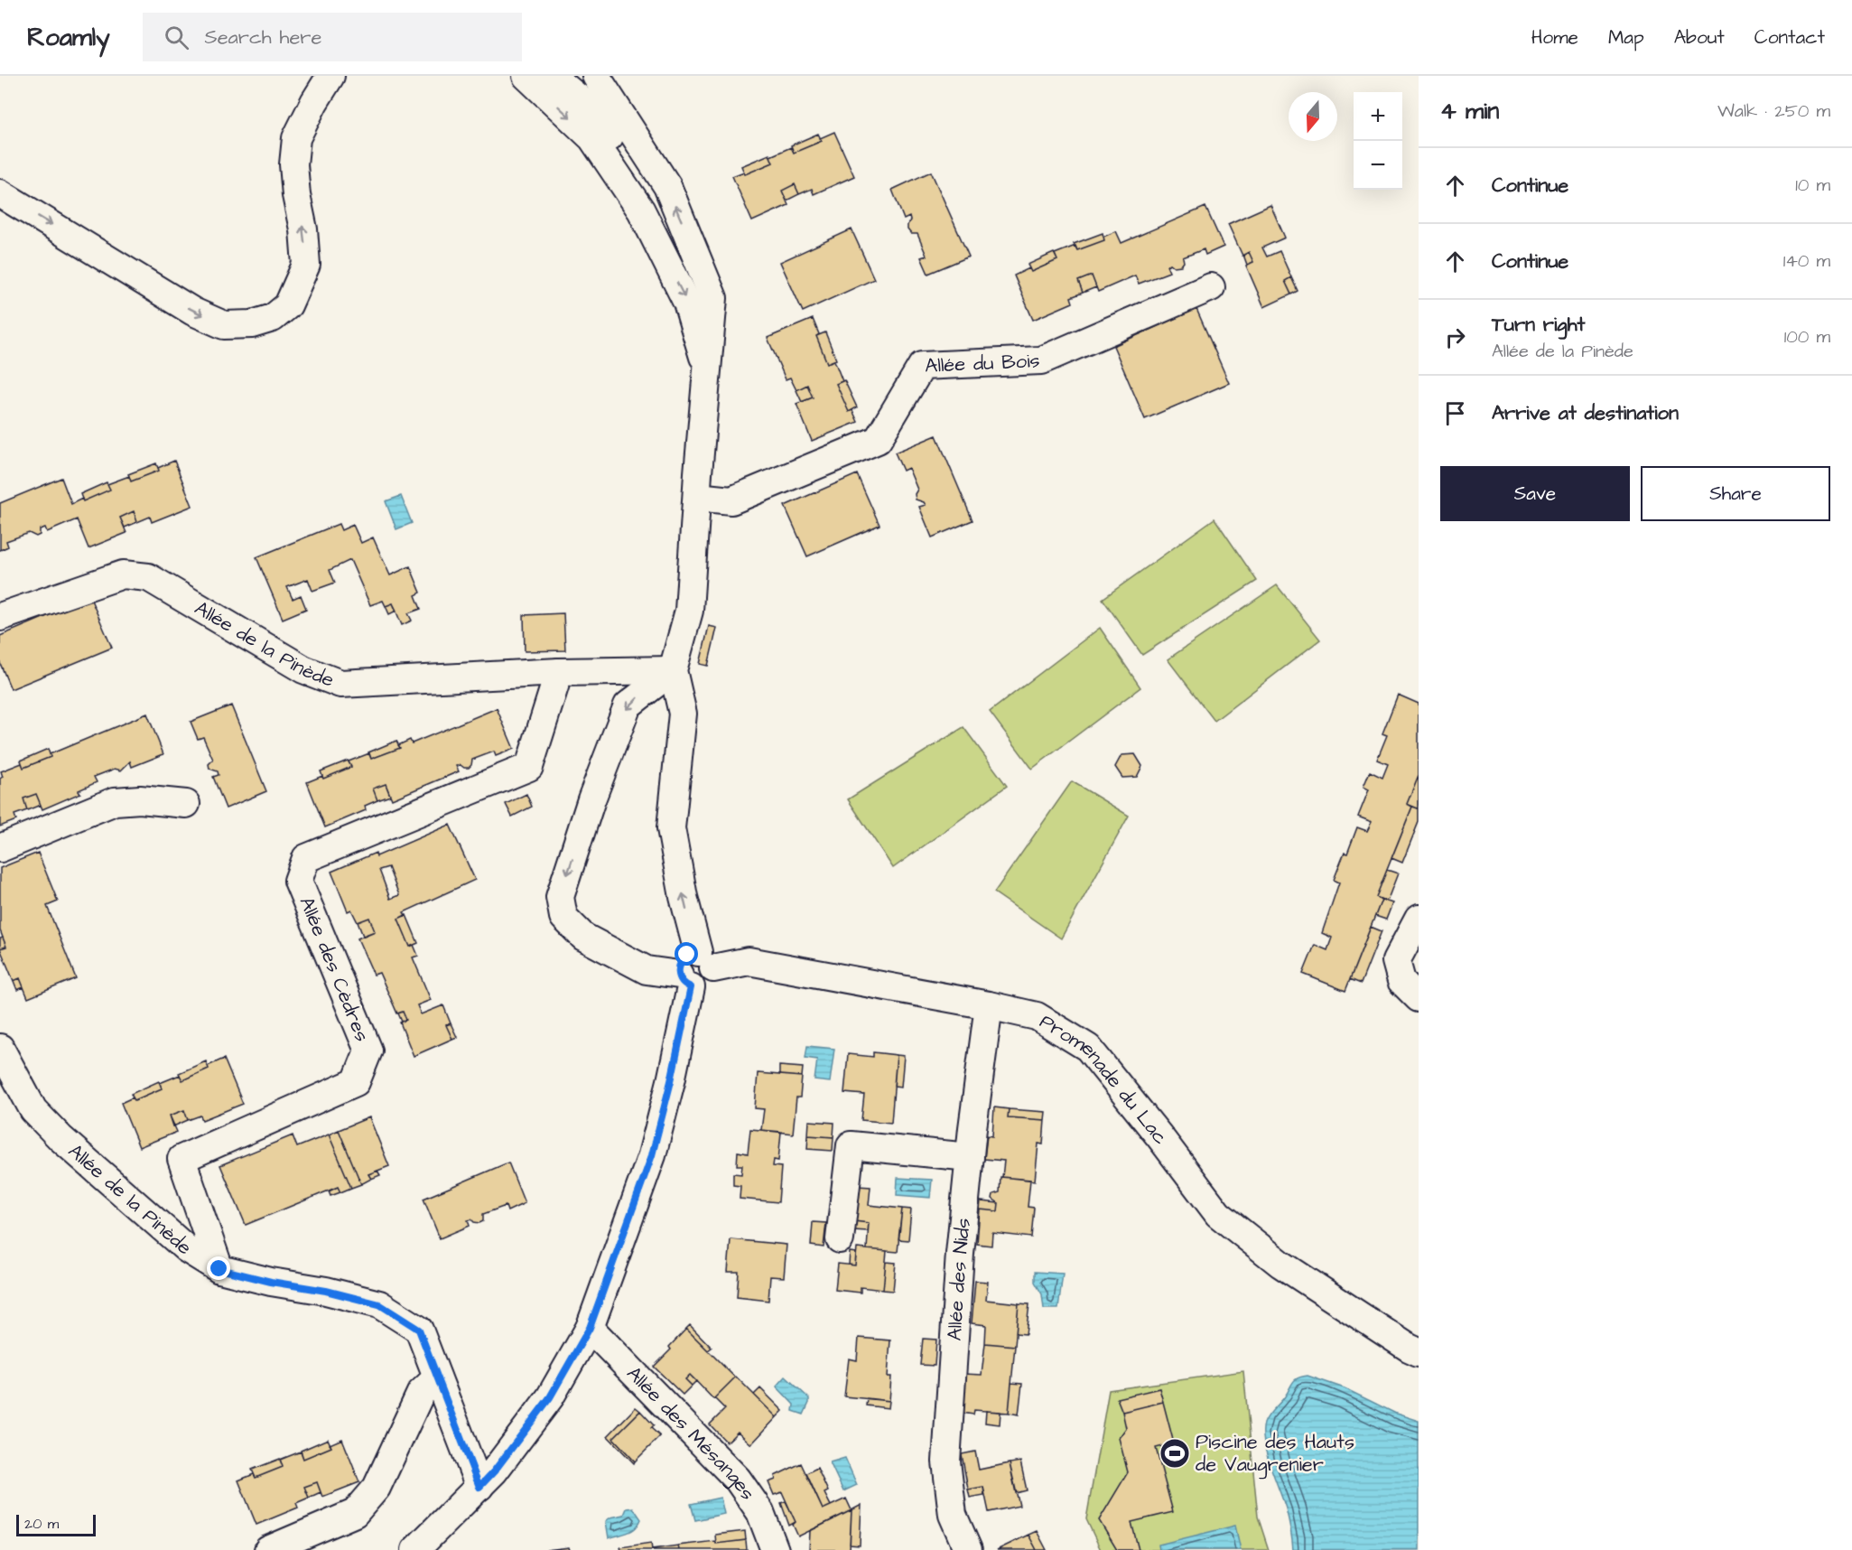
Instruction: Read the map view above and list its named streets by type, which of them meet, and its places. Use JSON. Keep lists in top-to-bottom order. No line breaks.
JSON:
{"streets":{"street":["Allée du Bois","Allée de la Pinède","Allée des Cèdres","Promenade du Lac","Allée des Nids","Allée des Mésanges"]},"crossings":[["Allée de la Pinède","Allée des Cèdres"],["Promenade du Lac","Allée des Nids"]],"places":{"sports":["Piscine des Hauts de Vaugrenier"]},"scale_bar":"20 m","north":"bottom","page":{"header":"Roamly","search":"Search here","nav":["Home","Map","About","Contact"],"heading":["4 min","Walk · 250 m"],"map_buttons":["+","−"],"list":[["Continue","10 m"],["Continue","140 m"],["Turn right","Allée de la Pinède","100 m"],"Arrive at destination"],"buttons":["Save","Share"],"scale":"20 m"}}
